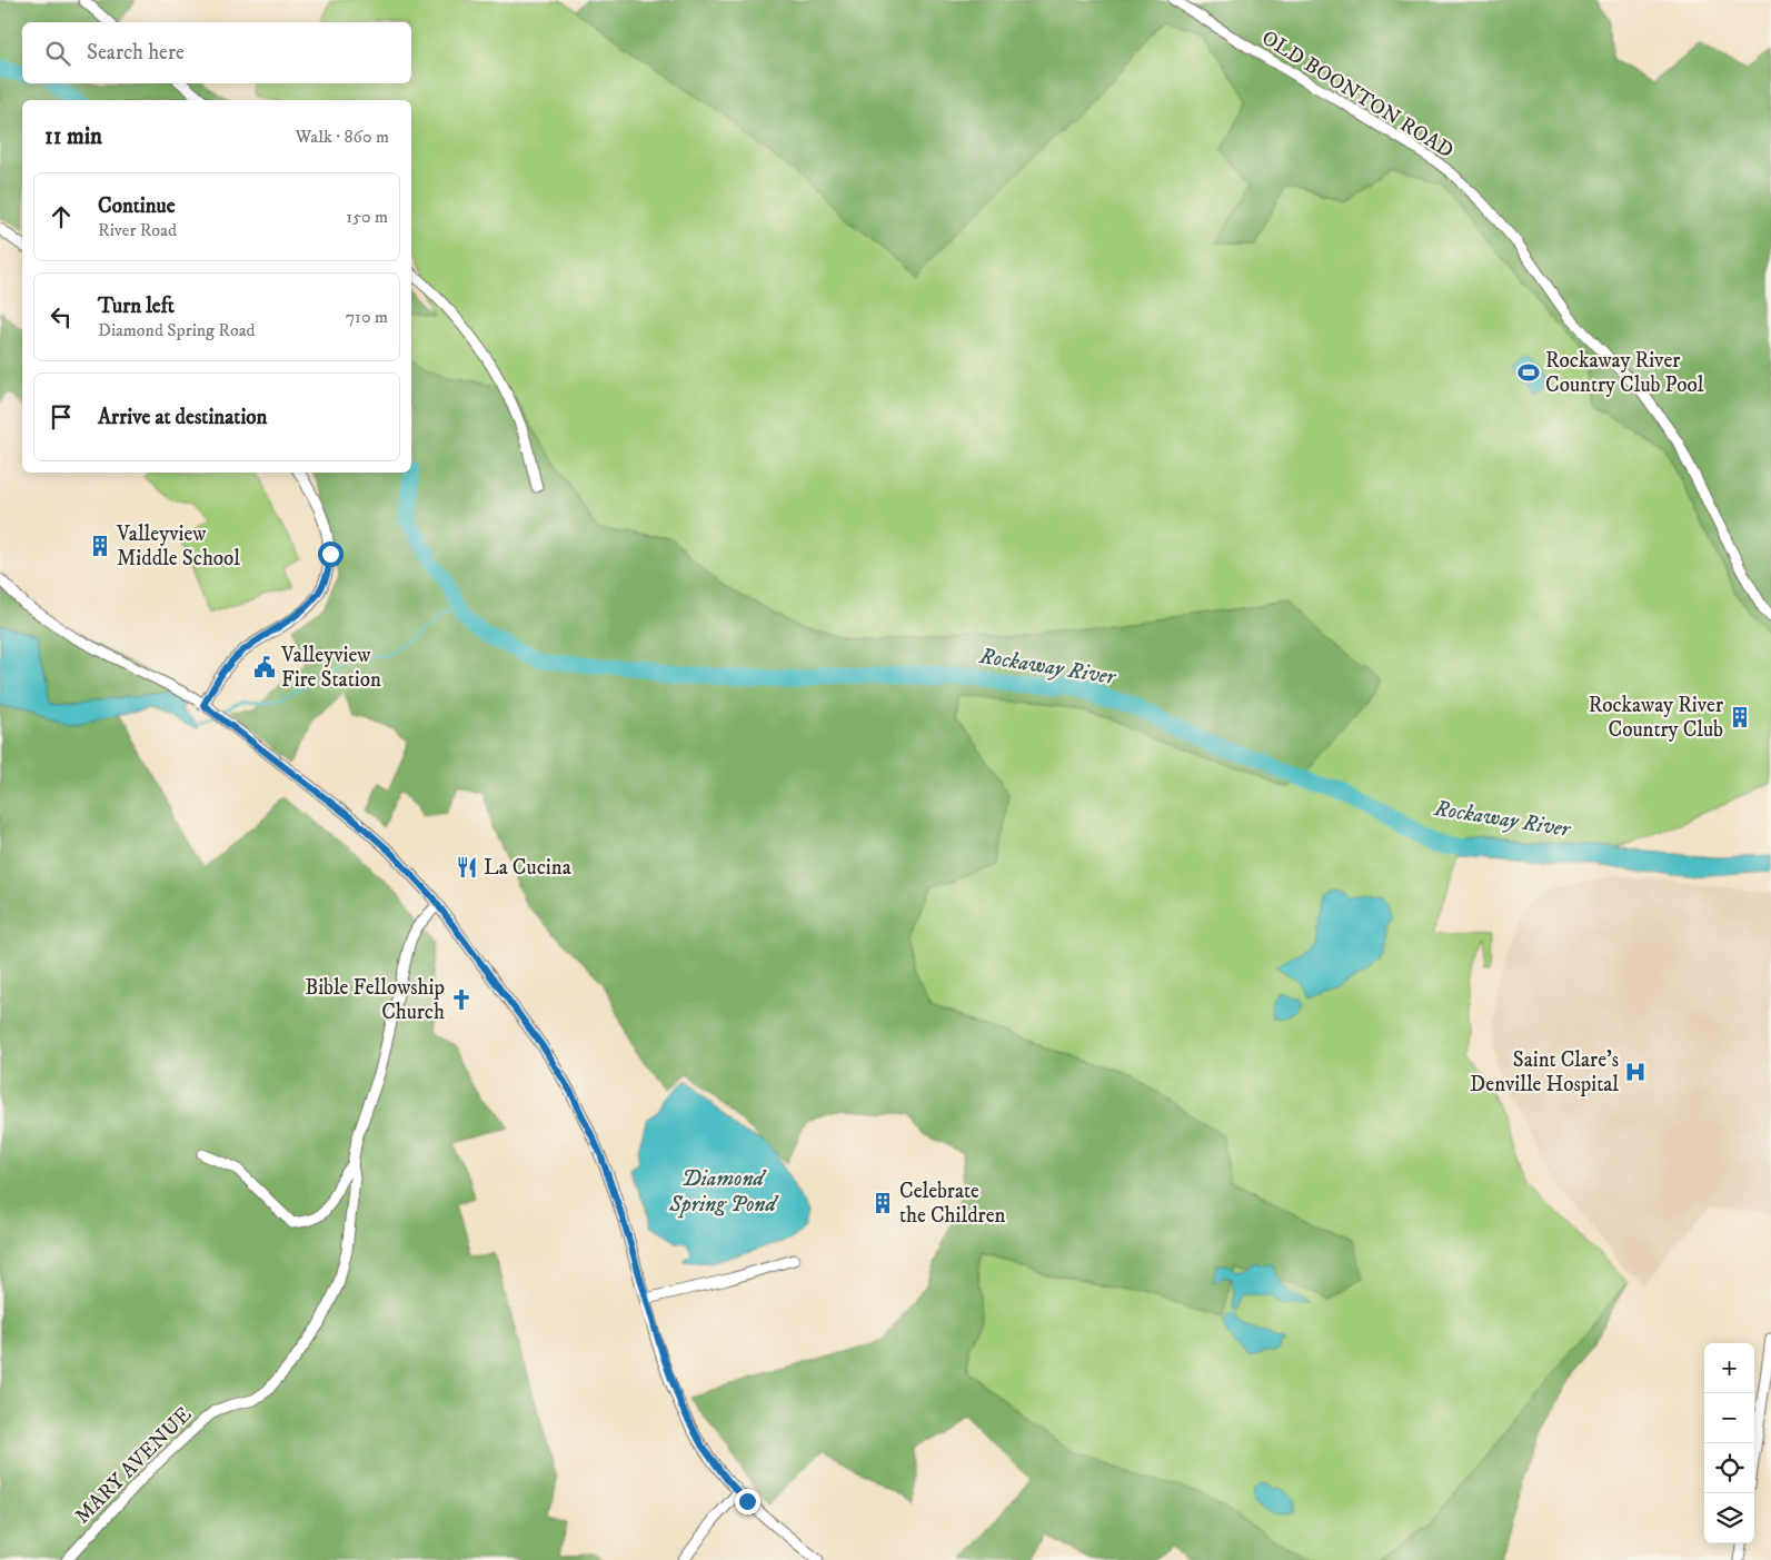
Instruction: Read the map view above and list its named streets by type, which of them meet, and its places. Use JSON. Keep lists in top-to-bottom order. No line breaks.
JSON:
{"streets":{"street":["OLD BOONTON ROAD","MARY AVENUE"]},"water":["Rockaway River","Diamond Spring Pond"],"places":{"sports":["Rockaway River Country Club Pool"],"building":["Valleyview Middle School","Rockaway River Country Club","Celebrate the Children"],"public building":["Valleyview Fire Station"],"restaurant":["La Cucina"],"church":["Bible Fellowship Church"],"hospital":["Saint Clare's Denville Hospital"]},"page":{"search":"Search here","heading":["11 min","Walk · 860 m"],"list":[["Continue","River Road","150 m"],["Turn left","Diamond Spring Road","710 m"],"Arrive at destination"],"map_buttons":["+","−"]}}
